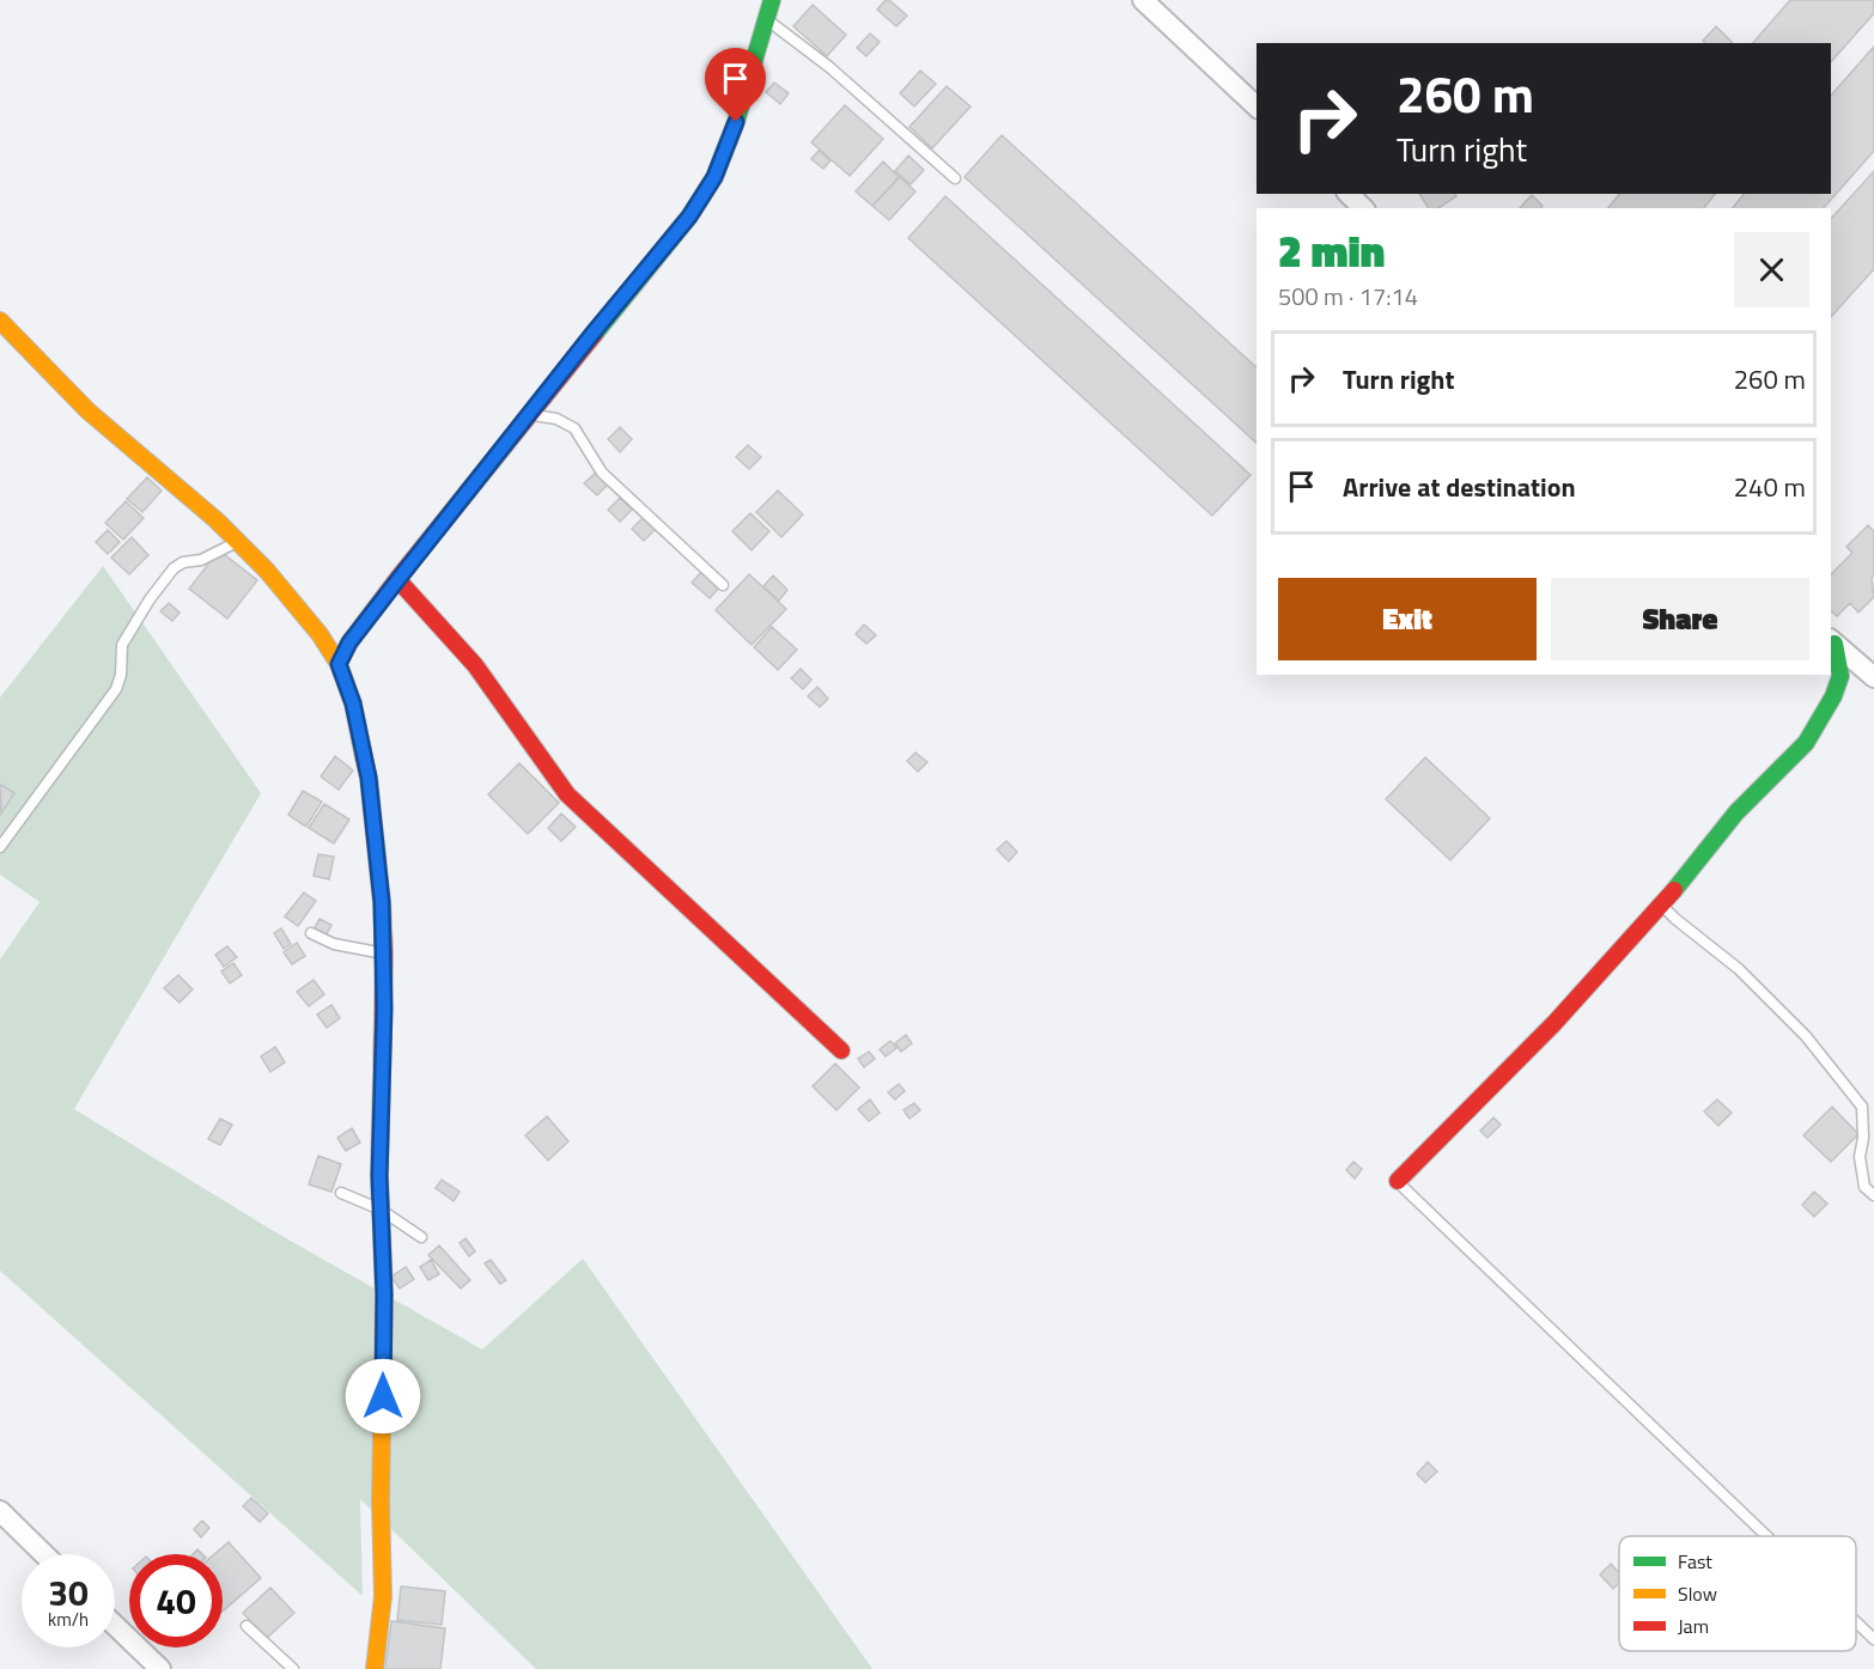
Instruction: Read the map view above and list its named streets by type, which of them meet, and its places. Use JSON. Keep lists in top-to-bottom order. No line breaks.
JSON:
{"legend":["Fast","Slow","Jam"],"page":{"turn":["260 m","Turn right"],"heading":["2 min","500 m · 17:14"],"list":[{"name":"Turn right","value":"260 m"},{"name":"Arrive at destination","value":"240 m"}],"buttons":["Exit","Share"],"speed":"30 km/h","limit":"40"}}
